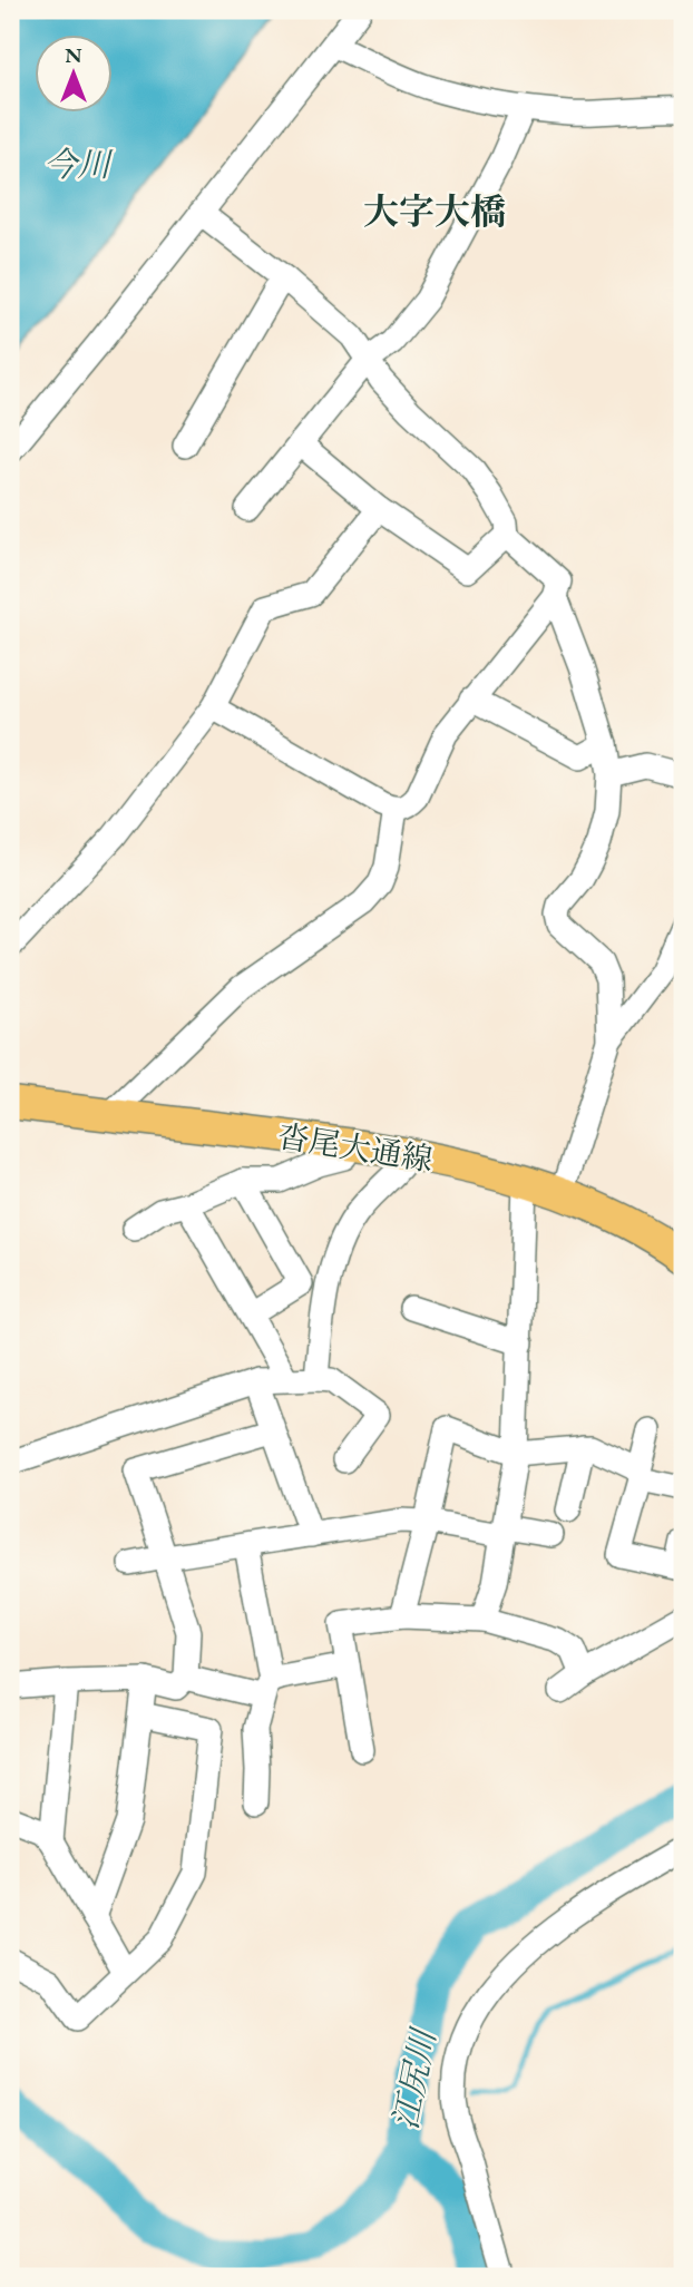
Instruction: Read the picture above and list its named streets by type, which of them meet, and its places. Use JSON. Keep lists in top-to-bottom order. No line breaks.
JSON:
{"streets":{"main road":["沓尾大通線"]},"districts":["大字大橋"],"water":["今川","江尻川"],"north":"top"}
